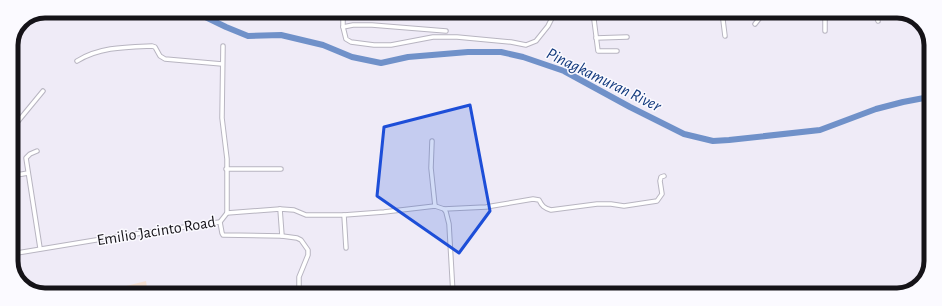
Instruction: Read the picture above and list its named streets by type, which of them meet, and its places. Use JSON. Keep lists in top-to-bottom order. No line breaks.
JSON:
{"streets":{"street":["Emilio Jacinto Road"]},"water":["Pinagkamuran River"]}
